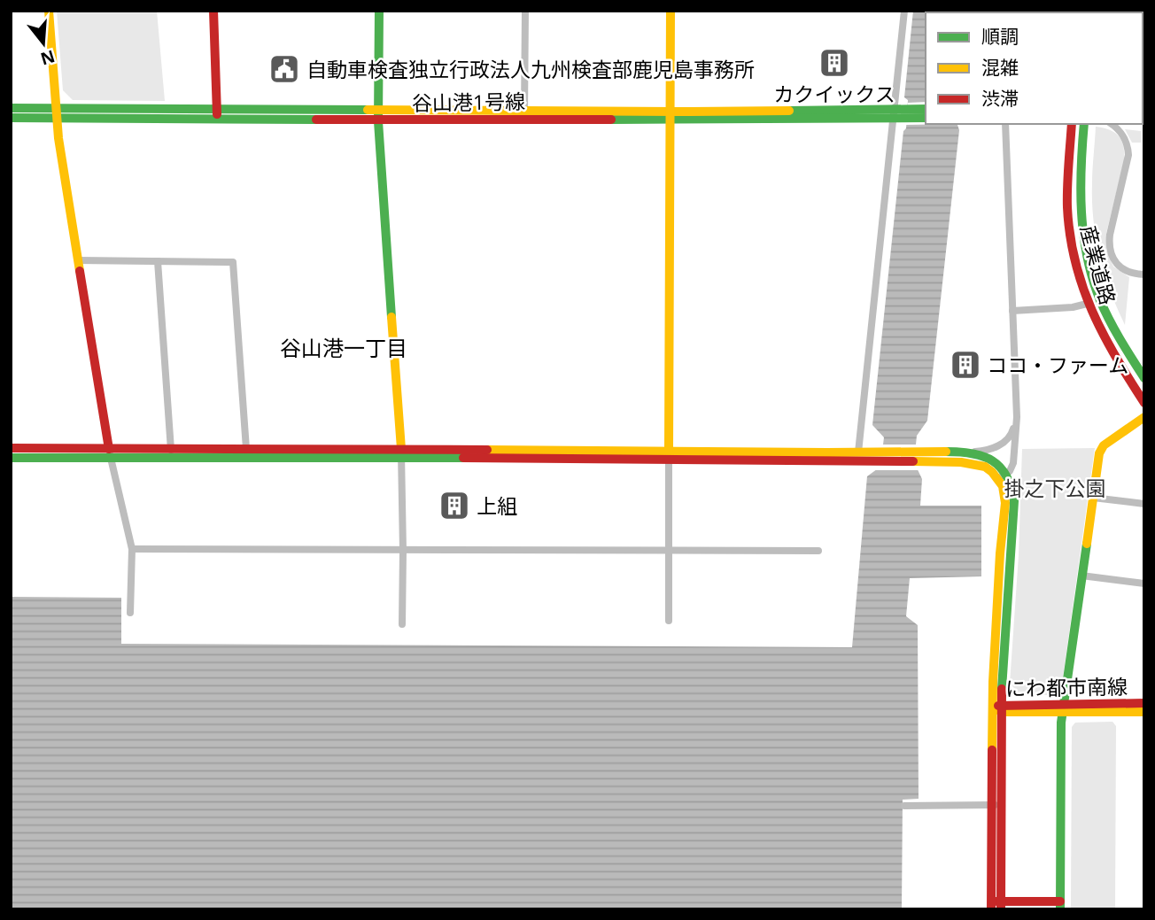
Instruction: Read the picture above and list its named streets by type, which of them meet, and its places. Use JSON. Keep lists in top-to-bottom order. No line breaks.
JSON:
{"streets":{"street":["谷山港1号線","産業道路","にわ都市南線"]},"districts":["谷山港一丁目"],"parks":["掛之下公園"],"places":{"building":["カクイックス","ココ・ファーム","上組"],"public building":["自動車検査独立行政法人九州検査部鹿児島事務所"]},"legend":["順調","混雑","渋滞"],"north":"bottom"}
